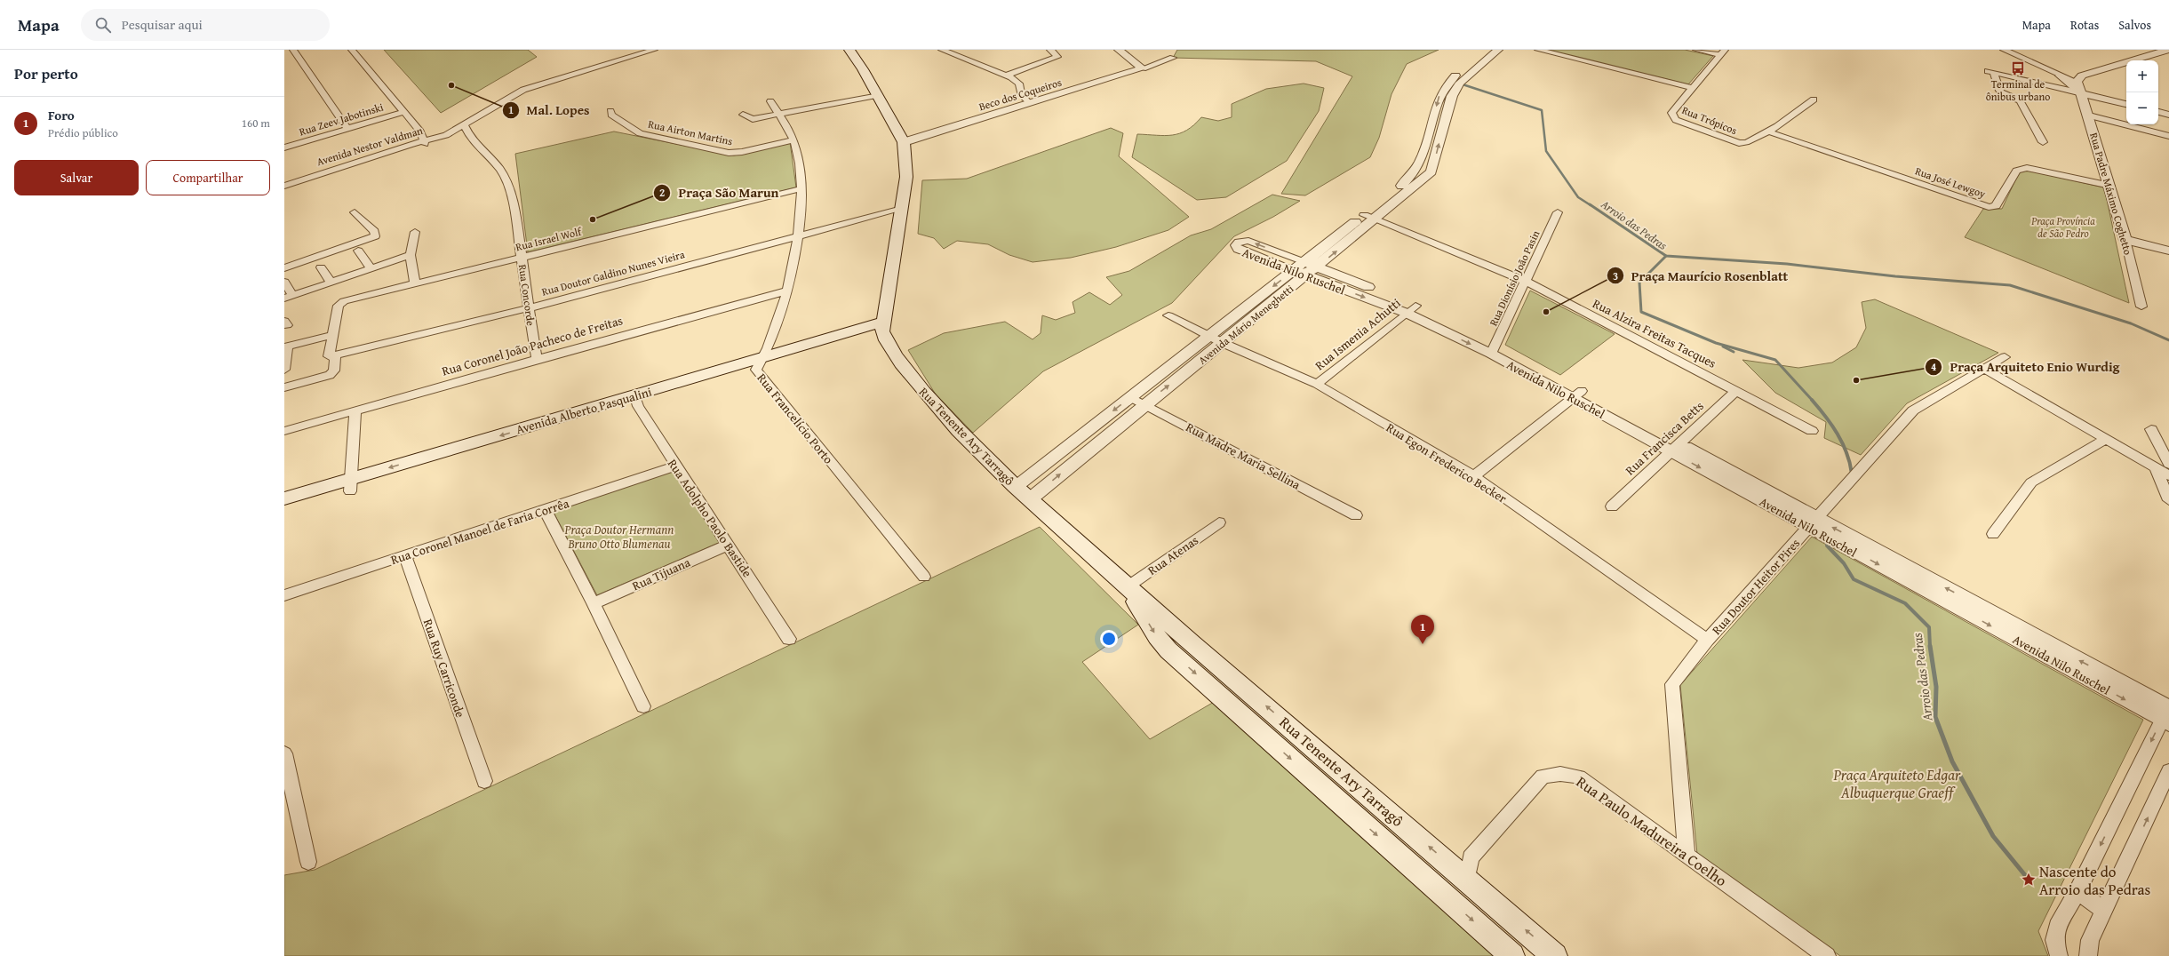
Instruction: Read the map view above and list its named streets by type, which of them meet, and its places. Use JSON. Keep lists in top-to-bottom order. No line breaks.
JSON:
{"streets":{"main road":["Avenida Alberto Pasqualini","Rua Tenente Ary Tarragô"],"street":["Beco dos Coqueiros","Rua Zeev Jabotinski","Rua Trópicos","Rua Airton Martins","Avenida Nestor Valdman","Rua José Lewgoy","Rua Padre Máximo Coghetto","Rua Israel Wolf","Avenida Nilo Ruschel","Rua Doutor Galdino Nunes Vieira","Rua Dionísio João Pasin","Rua Concorde","Avenida Mário Meneghetti","Rua Alzira Freitas Tacques","Rua Ismenia Achutti","Rua Coronel João Pacheco de Freitas","Rua Francelício Porto","Rua Francisca Betts","Rua Madre Maria Sellina","Rua Egon Frederico Becker","Rua Adolpho Paolo Bastide","Rua Coronel Manoel de Faria Corrêa","Rua Atenas","Rua Tijuana","Rua Doutor Heitor Pires","Rua Ruy Carriconde","Rua Paulo Madureira Coelho"]},"crossings":[["Rua Trópicos","Rua José Lewgoy"],["Rua Airton Martins","Rua Francelício Porto"],["Rua José Lewgoy","Rua Padre Máximo Coghetto"],["Rua Israel Wolf","Rua Concorde"],["Rua Israel Wolf","Rua Francelício Porto"],["Avenida Nilo Ruschel","Rua Dionísio João Pasin"],["Avenida Nilo Ruschel","Avenida Mário Meneghetti"],["Avenida Nilo Ruschel","Rua Ismenia Achutti"],["Avenida Nilo Ruschel","Rua Francisca Betts"],["Avenida Nilo Ruschel","Rua Doutor Heitor Pires"],["Rua Doutor Galdino Nunes Vieira","Rua Concorde"],["Rua Doutor Galdino Nunes Vieira","Rua Francelício Porto"],["Rua Dionísio João Pasin","Rua Alzira Freitas Tacques"],["Rua Concorde","Rua Coronel João Pacheco de Freitas"],["Avenida Mário Meneghetti","Rua Alzira Freitas Tacques"],["Avenida Mário Meneghetti","Rua Tenente Ary Tarragô"],["Avenida Mário Meneghetti","Rua Madre Maria Sellina"],["Avenida Mário Meneghetti","Rua Egon Frederico Becker"],["Rua Alzira Freitas Tacques","Rua Francisca Betts"],["Rua Ismenia Achutti","Rua Egon Frederico Becker"],["Rua Coronel João Pacheco de Freitas","Rua Francelício Porto"],["Avenida Alberto Pasqualini","Rua Francelício Porto"],["Avenida Alberto Pasqualini","Rua Tenente Ary Tarragô"],["Avenida Alberto Pasqualini","Rua Adolpho Paolo Bastide"],["Rua Tenente Ary Tarragô","Rua Atenas"],["Rua Tenente Ary Tarragô","Rua Paulo Madureira Coelho"],["Rua Egon Frederico Becker","Rua Doutor Heitor Pires"],["Rua Adolpho Paolo Bastide","Rua Coronel Manoel de Faria Corrêa"],["Rua Adolpho Paolo Bastide","Rua Tijuana"],["Rua Coronel Manoel de Faria Corrêa","Rua Ruy Carriconde"],["Rua Doutor Heitor Pires","Rua Paulo Madureira Coelho"]],"water":["Arroio das Pedras"],"parks":["Praça Província de São Pedro","Praça Doutor Hermann Bruno Otto Blumenau","Praça Arquiteto Edgar Albuquerque Graeff"],"places":{"bus stop":["Terminal de ônibus urbano"],"other":["Mal. Lopes","Praça São Marun","Praça Maurício Rosenblatt","Praça Arquiteto Enio Wurdig"],"place":["Nascente do Arroio das Pedras"]},"page":{"header":"Mapa","search":"Pesquisar aqui","nav":["Mapa","Rotas","Salvos"],"heading":"Por perto","map_buttons":["+","−"],"list":[{"mark":"1","name":"Foro","note":"Prédio público","value":"160 m"}],"buttons":["Salvar","Compartilhar"],"pins":"1"}}
